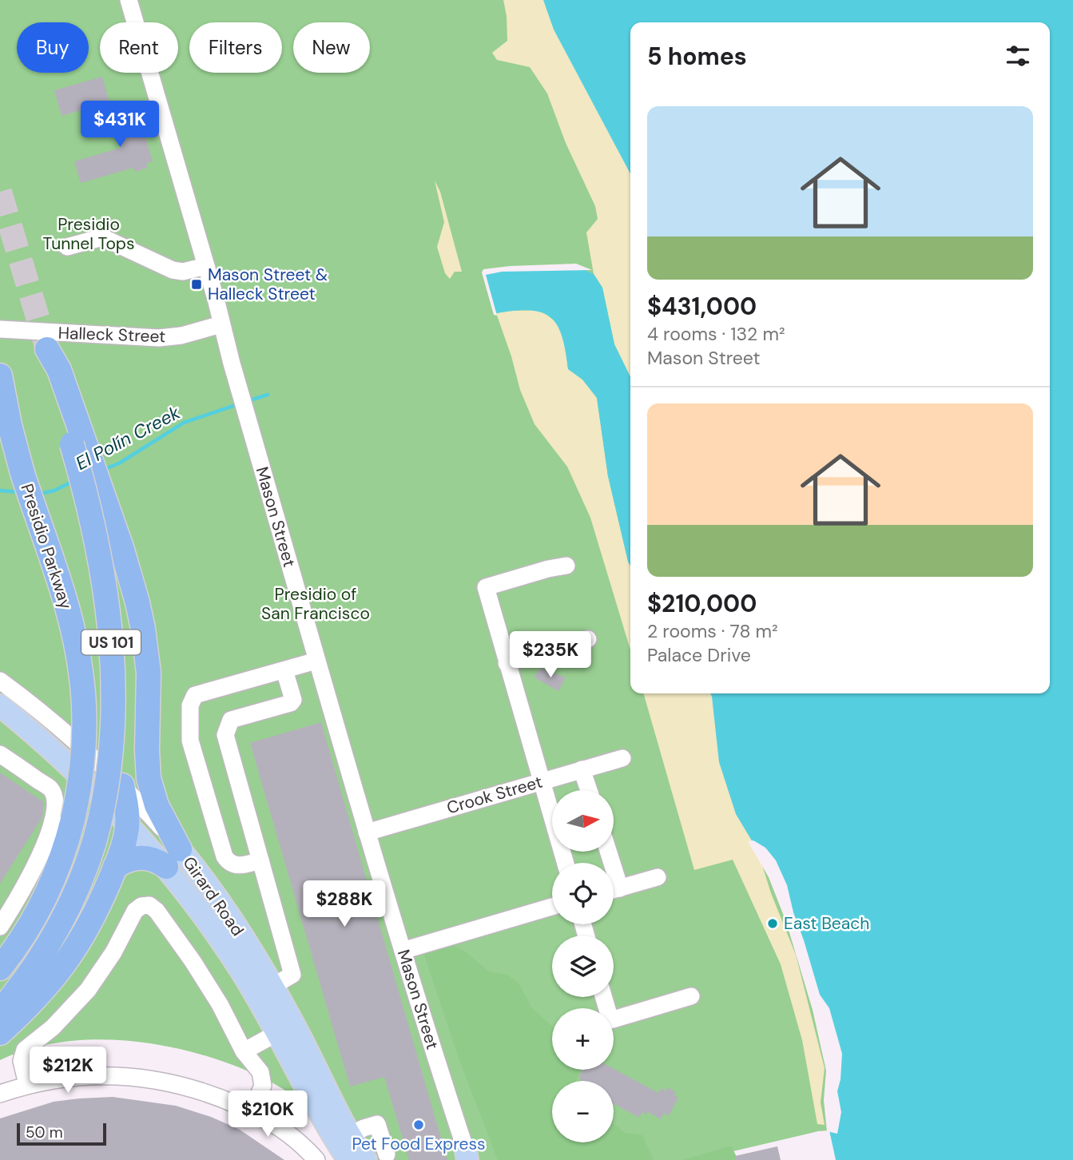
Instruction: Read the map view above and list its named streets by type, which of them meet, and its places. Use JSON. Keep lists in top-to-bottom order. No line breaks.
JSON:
{"streets":{"highway":["Presidio Parkway","US 101"],"main road":["Girard Road"],"street":["Halleck Street","Mason Street","Crook Street"]},"crossings":[["Halleck Street","Mason Street"],["Mason Street","Crook Street"]],"water":["El Polín Creek"],"parks":["Presidio Tunnel Tops","Presidio of San Francisco"],"places":{"transit":["Mason Street & Halleck Street"],"other":["East Beach","Pet Food Express"]},"scale_bar":"50 m","north":"right","page":{"chip":["Buy","Rent","Filters","New"],"heading":"5 homes","list":[{"name":"$431,000","note":"4 rooms · 132 m² · Mason Street"},{"name":"$210,000","note":"2 rooms · 78 m² · Palace Drive"}],"price":["$431K","$235K","$288K","$212K","$210K"],"map_buttons":["+","−"],"scale":"50 m"}}
